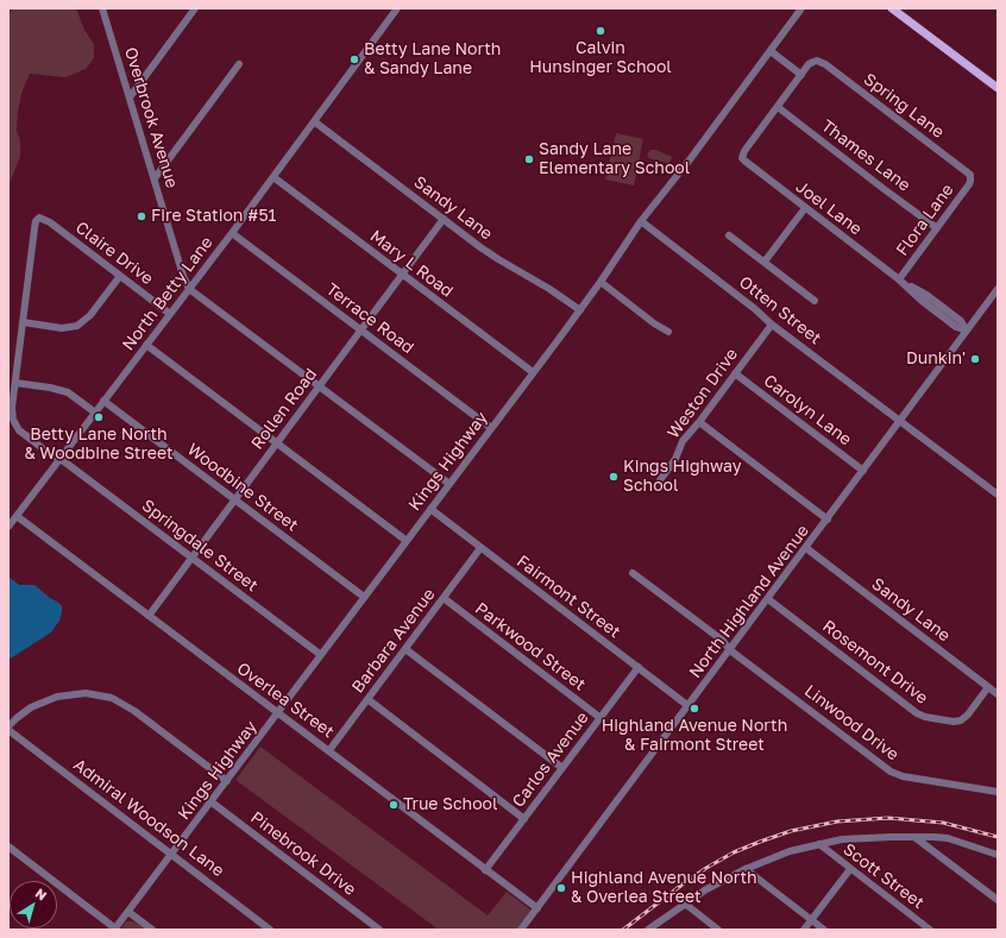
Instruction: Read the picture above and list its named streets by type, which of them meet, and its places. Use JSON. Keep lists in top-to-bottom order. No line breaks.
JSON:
{"streets":{"street":["Spring Lane","Overbrook Avenue","Thames Lane","Sandy Lane","Joel Lane","Flora Lane","Claire Drive","Mary L Road","North Betty Lane","Otten Street","Terrace Road","Weston Drive","Rollen Road","Carolyn Lane","Kings Highway","Woodbine Street","Springdale Street","Fairmont Street","North Highland Avenue","Barbara Avenue","Parkwood Street","Rosemont Drive","Overlea Street","Linwood Drive","Carlos Avenue","Admiral Woodson Lane","Pinebrook Drive","Scott Street"]},"crossings":[["Spring Lane","Flora Lane"],["Overbrook Avenue","North Betty Lane"],["Thames Lane","Joel Lane"],["Thames Lane","Flora Lane"],["Sandy Lane","North Betty Lane"],["Sandy Lane","Rollen Road"],["Sandy Lane","Kings Highway"],["Sandy Lane","North Highland Avenue"],["Sandy Lane","Rosemont Drive"],["Joel Lane","Flora Lane"],["Joel Lane","North Highland Avenue"],["Claire Drive","North Betty Lane"],["Claire Drive","Springdale Street"],["Mary L Road","North Betty Lane"],["Mary L Road","Rollen Road"],["Mary L Road","Kings Highway"],["North Betty Lane","Terrace Road"],["North Betty Lane","Woodbine Street"],["North Betty Lane","Springdale Street"],["North Betty Lane","Overlea Street"],["Otten Street","Weston Drive"],["Otten Street","Kings Highway"],["Otten Street","North Highland Avenue"],["Terrace Road","Rollen Road"],["Terrace Road","Kings Highway"],["Weston Drive","Carolyn Lane"],["Rollen Road","Woodbine Street"],["Rollen Road","Springdale Street"],["Rollen Road","Overlea Street"],["Carolyn Lane","North Highland Avenue"],["Kings Highway","Woodbine Street"],["Kings Highway","Springdale Street"],["Kings Highway","Fairmont Street"],["Kings Highway","Overlea Street"],["Kings Highway","Admiral Woodson Lane"],["Kings Highway","Pinebrook Drive"],["Fairmont Street","North Highland Avenue"],["Fairmont Street","Barbara Avenue"],["Fairmont Street","Carlos Avenue"],["North Highland Avenue","Rosemont Drive"],["North Highland Avenue","Overlea Street"],["North Highland Avenue","Linwood Drive"],["Barbara Avenue","Parkwood Street"],["Barbara Avenue","Overlea Street"],["Parkwood Street","Carlos Avenue"],["Overlea Street","Carlos Avenue"]],"places":["Calvin Hunsinger School","Betty Lane North & Sandy Lane","Sandy Lane Elementary School","Fire Station #51","Dunkin'","Betty Lane North & Woodbine Street","Kings Highway School","Highland Avenue North & Fairmont Street","True School","Highland Avenue North & Overlea Street"],"north":"top right"}
